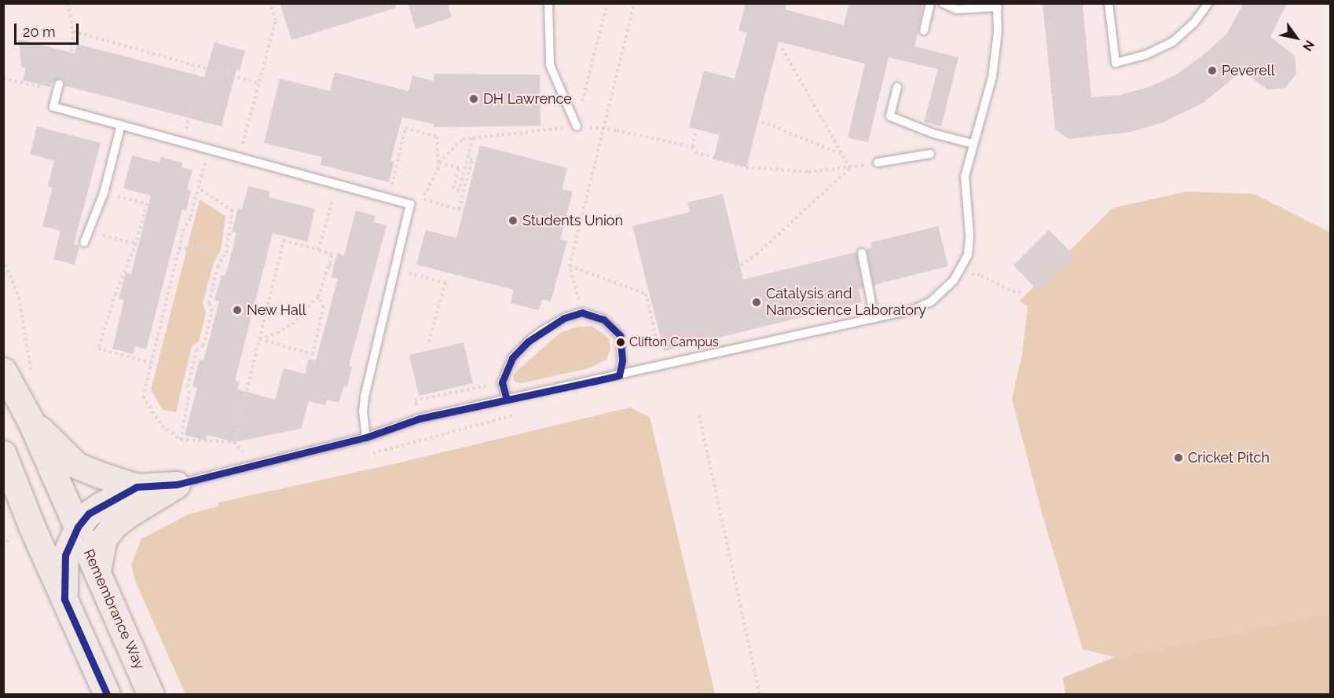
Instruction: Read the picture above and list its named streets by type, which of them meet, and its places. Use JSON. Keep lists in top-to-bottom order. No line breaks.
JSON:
{"streets":{"highway":["Remembrance Way"]},"places":["Peverell","DH Lawrence","Students Union","Catalysis and Nanoscience Laboratory","New Hall","Clifton Campus","Cricket Pitch"],"scale_bar":"20 m","north":"bottom right"}
